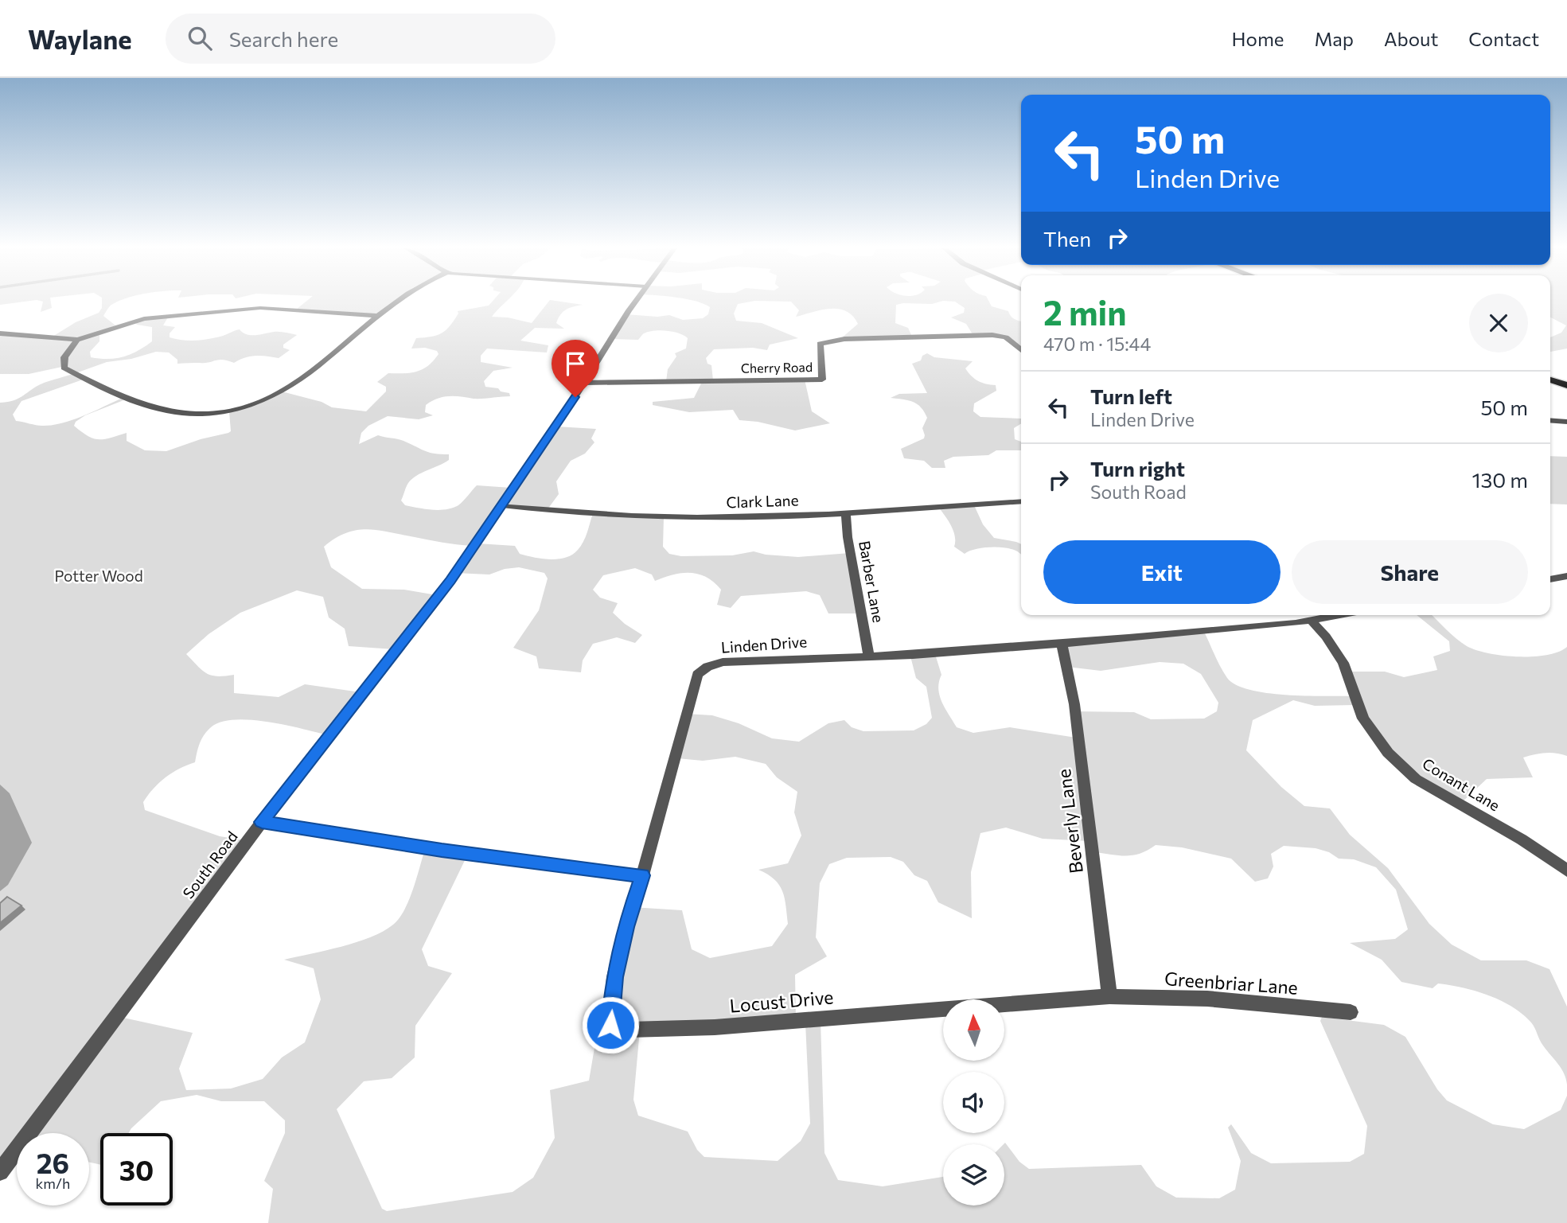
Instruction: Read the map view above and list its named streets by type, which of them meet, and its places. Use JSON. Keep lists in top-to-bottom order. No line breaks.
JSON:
{"streets":{"street":["Cherry Road","Clark Lane","Barber Lane","Linden Drive","Conant Lane","Beverly Lane","South Road","Greenbriar Lane","Locust Drive"]},"crossings":[["Cherry Road","South Road"],["Clark Lane","Barber Lane"],["Clark Lane","South Road"],["Barber Lane","Linden Drive"],["Linden Drive","Conant Lane"],["Linden Drive","Beverly Lane"],["Linden Drive","Locust Drive"],["Beverly Lane","Greenbriar Lane"],["Beverly Lane","Locust Drive"],["Greenbriar Lane","Locust Drive"]],"parks":["Potter Wood"],"north":"top","page":{"header":"Waylane","search":"Search here","nav":["Home","Map","About","Contact"],"turn":["50 m","Linden Drive"],"then":"Then","heading":["2 min","470 m · 15:44"],"list":[{"name":"Turn left","note":"Linden Drive","value":"50 m"},{"name":"Turn right","note":"South Road","value":"130 m"}],"buttons":["Exit","Share"],"speed":"26 km/h","limit":"30"}}
